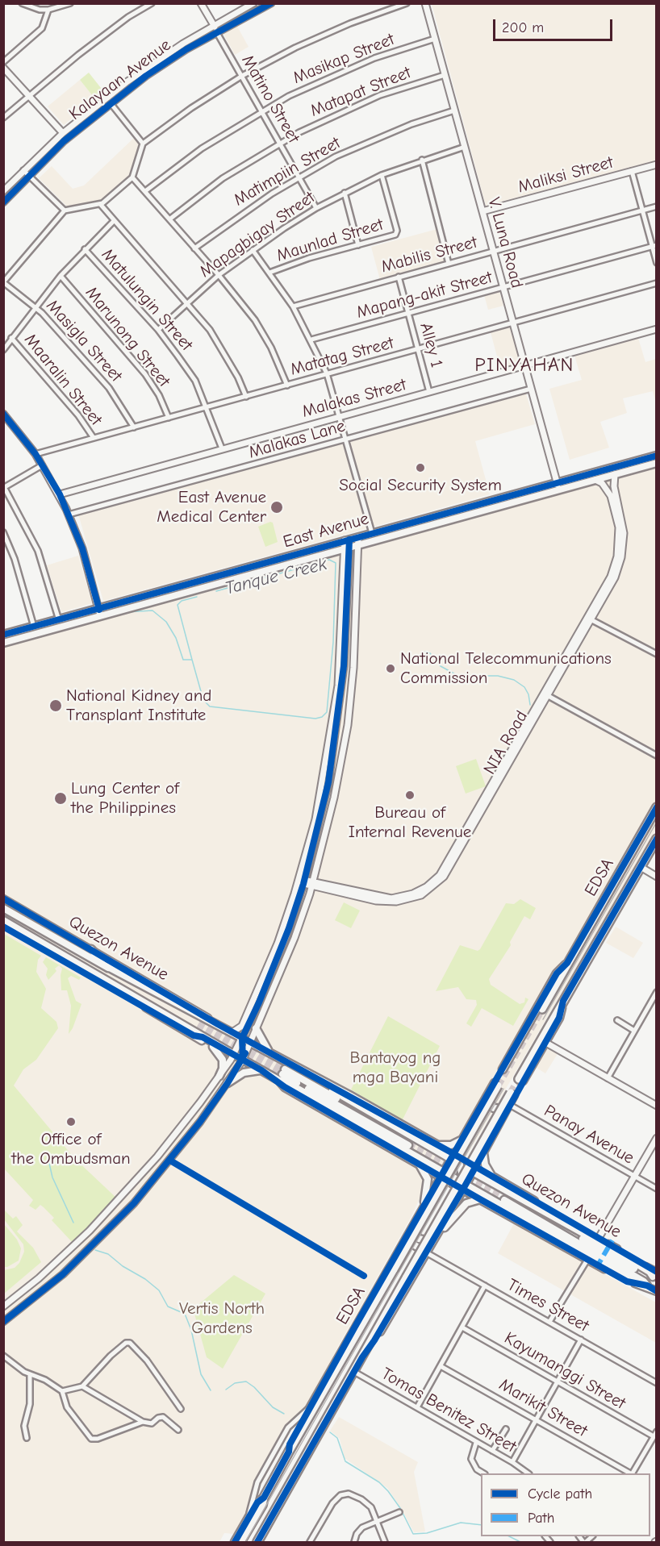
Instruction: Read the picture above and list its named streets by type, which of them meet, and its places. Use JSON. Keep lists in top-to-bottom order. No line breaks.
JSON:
{"streets":{"highway":["EDSA"],"main road":["Kalayaan Avenue","Matino Street","Maliksi Street","V. Luna Road","Malakas Street","East Avenue","NIA Road","Quezon Avenue"],"street":["Masikap Street","Matapat Street","Matimpiin Street","Mapagbigay Street","Maunlad Street","Mabilis Street","Mapang-akit Street","Matulungin Street","Marunong Street","Masigla Street","Alley 1","Matatag Street","Maaralin Street","Malakas Lane","Panay Avenue","Times Street","Kayumanggi Street","Marikit Street","Tomas Benitez Street"]},"crossings":[["Masikap Street","Matino Street"],["Masikap Street","V. Luna Road"],["Kalayaan Avenue","Matino Street"],["Matapat Street","Matino Street"],["Matapat Street","V. Luna Road"],["Matino Street","Matimpiin Street"],["Matino Street","Mapagbigay Street"],["Matimpiin Street","V. Luna Road"],["Maliksi Street","V. Luna Road"],["Mapagbigay Street","Maunlad Street"],["Mapagbigay Street","V. Luna Road"],["Mapagbigay Street","Matulungin Street"],["V. Luna Road","Mabilis Street"],["V. Luna Road","Mapang-akit Street"],["V. Luna Road","Matatag Street"],["V. Luna Road","Malakas Street"],["V. Luna Road","Malakas Lane"],["V. Luna Road","East Avenue"],["Mabilis Street","Alley 1"],["Mapang-akit Street","Alley 1"],["Matulungin Street","Matatag Street"],["Matulungin Street","Malakas Street"],["Marunong Street","Matatag Street"],["Masigla Street","Matatag Street"],["Alley 1","Matatag Street"],["Alley 1","Malakas Street"],["Matatag Street","Maaralin Street"],["East Avenue","NIA Road"],["EDSA","Quezon Avenue"],["EDSA","Panay Avenue"],["EDSA","Times Street"],["EDSA","Tomas Benitez Street"]],"districts":["PINYAHAN"],"water":["Tanque Creek"],"parks":["Bantayog ng mga Bayani","Vertis North Gardens"],"places":["Social Security System","East Avenue Medical Center","National Telecommunications Commission","National Kidney and Transplant Institute","Bureau of Internal Revenue","Lung Center of the Philippines","Office of the Ombudsman"],"legend":["Cycle path","Path"],"scale_bar":"200 m"}
